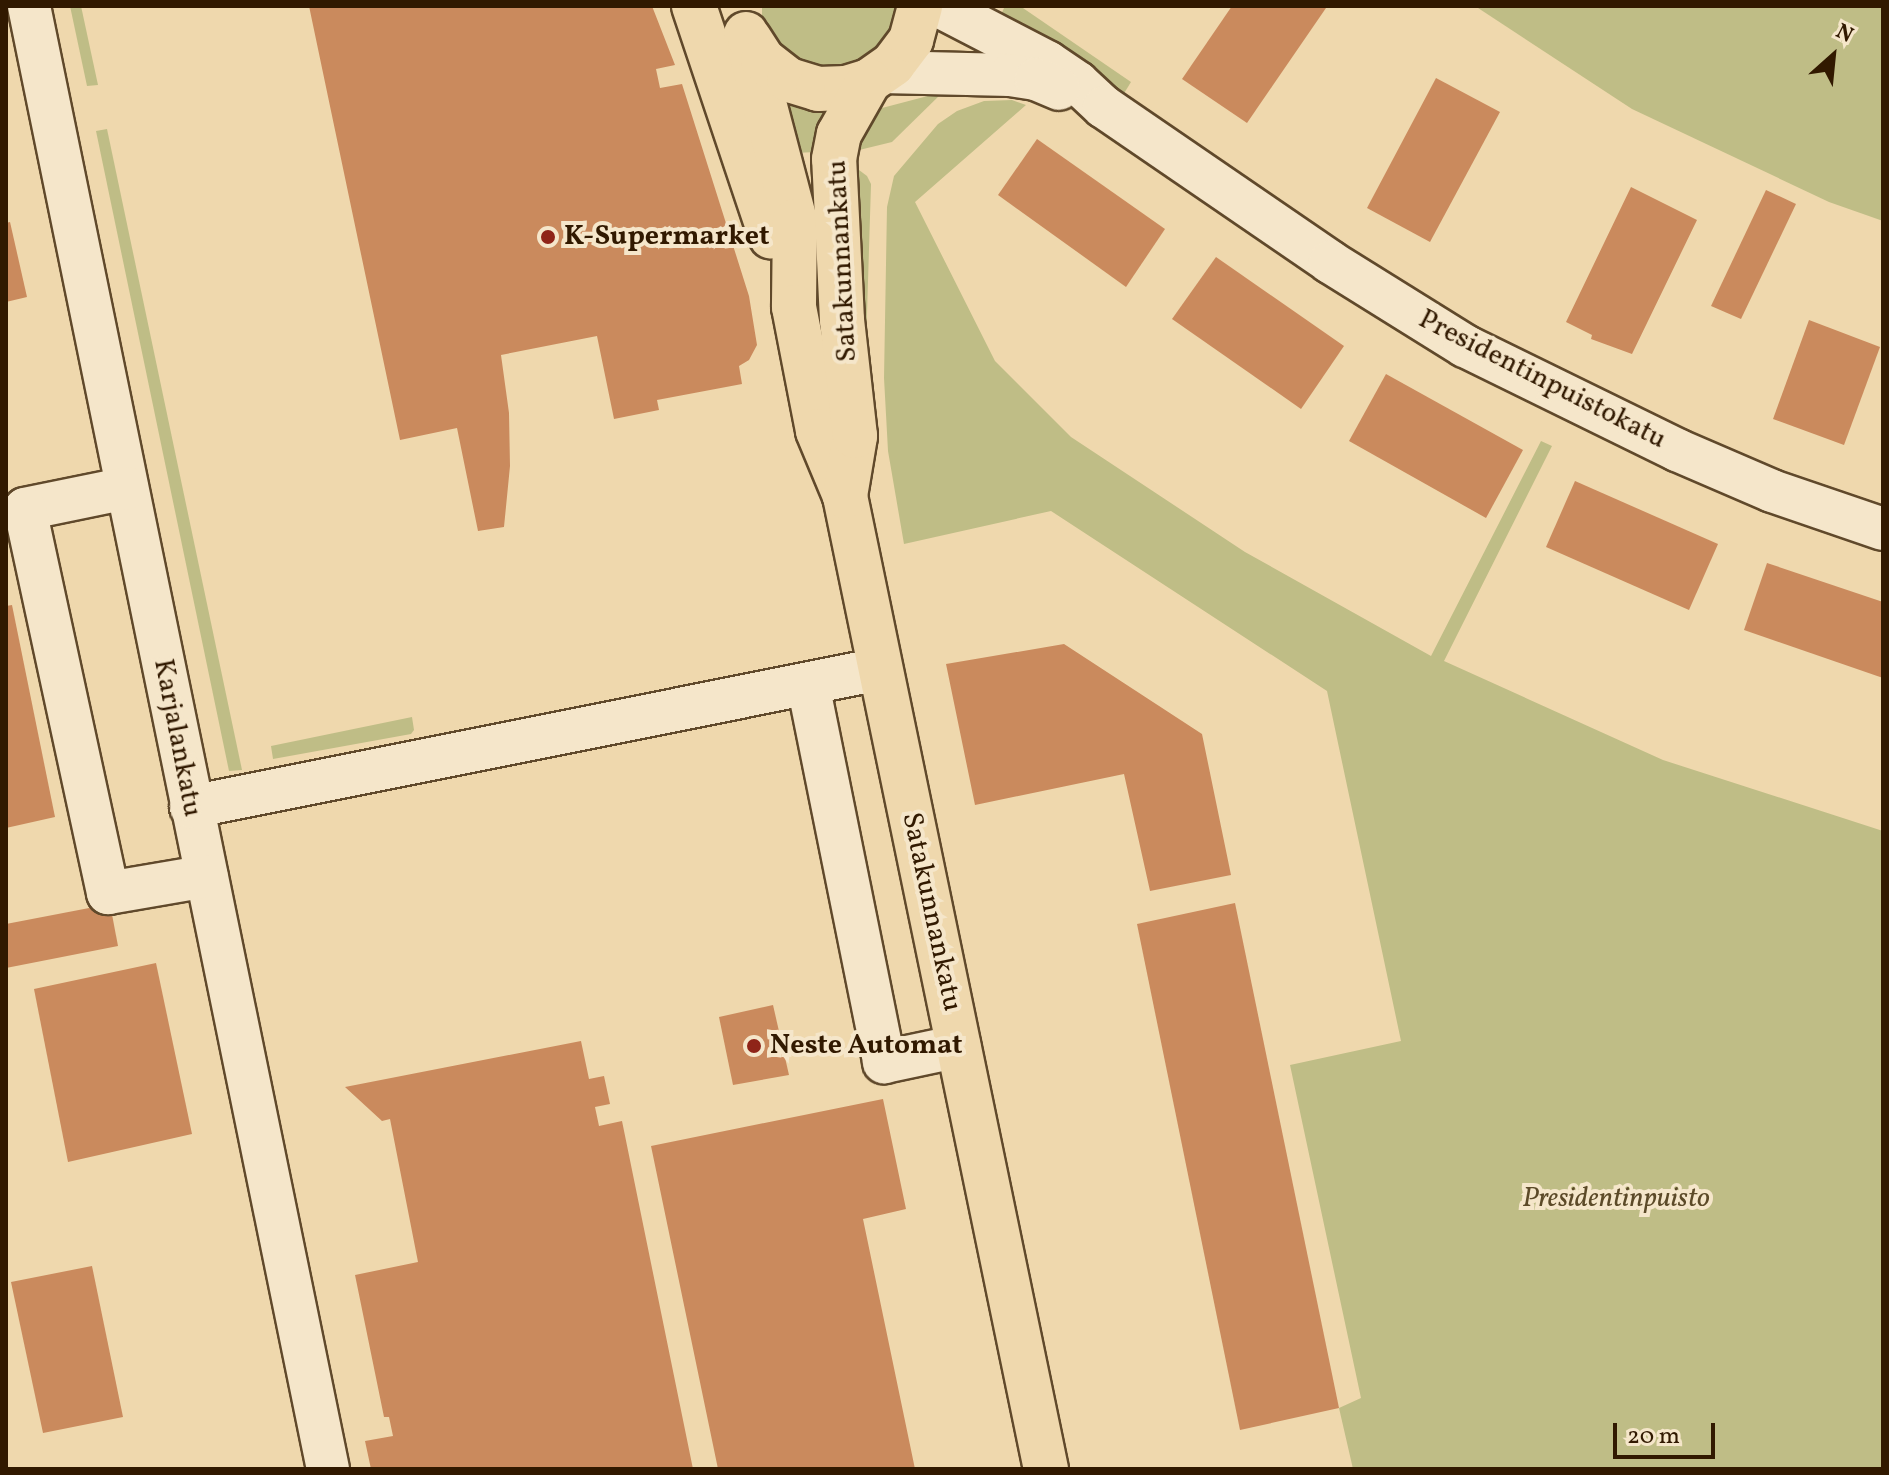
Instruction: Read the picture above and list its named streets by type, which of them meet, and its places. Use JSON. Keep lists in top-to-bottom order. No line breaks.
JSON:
{"streets":{"main road":["Satakunnankatu"],"street":["Presidentinpuistokatu","Karjalankatu"]},"crossings":[["Satakunnankatu","Presidentinpuistokatu"]],"parks":["Presidentinpuisto"],"places":["K-Supermarket","Neste Automat"],"scale_bar":"20 m","north":"top right"}
